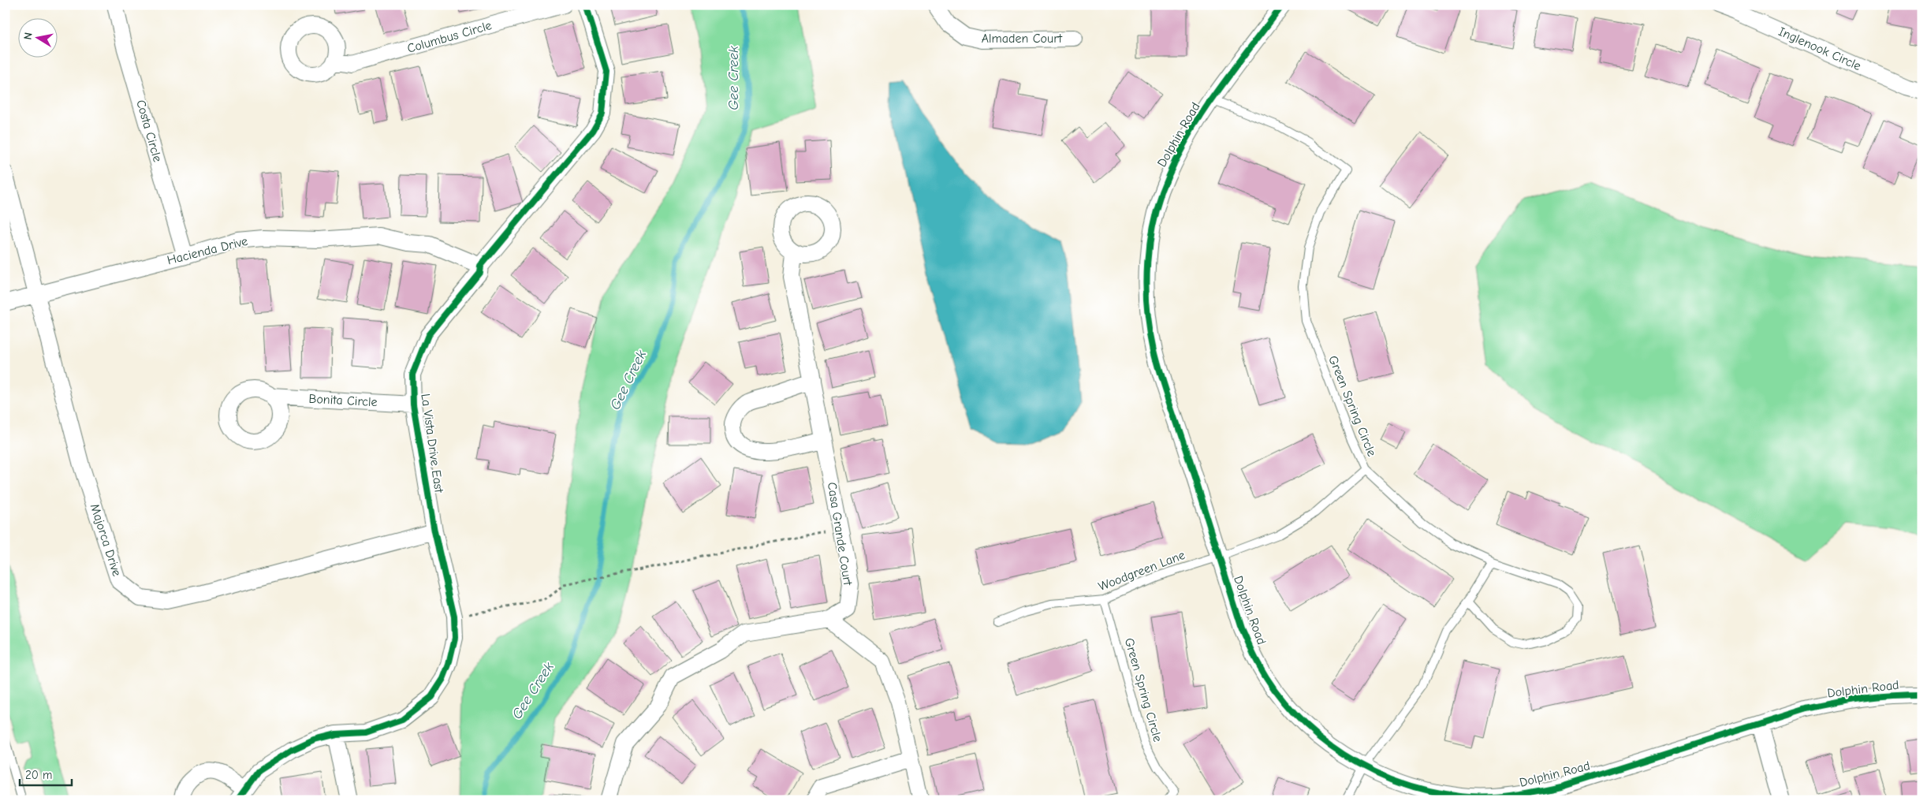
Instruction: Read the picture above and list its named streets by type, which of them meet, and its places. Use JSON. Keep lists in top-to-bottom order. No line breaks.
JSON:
{"streets":{"street":["Columbus Circle","Almaden Court","Inglenook Circle","Costa Circle","Dolphin Road","Hacienda Drive","Bonita Circle","La Vista Drive East","Casa Grande Court","Majorca Drive"],"lane":["Green Spring Circle","Woodgreen Lane"]},"crossings":[["Costa Circle","Hacienda Drive"],["Dolphin Road","Green Spring Circle"],["Dolphin Road","Woodgreen Lane"],["Hacienda Drive","La Vista Drive East"],["Hacienda Drive","Majorca Drive"],["Bonita Circle","La Vista Drive East"],["Green Spring Circle","Woodgreen Lane"],["La Vista Drive East","Majorca Drive"]],"water":["Gee Creek"],"scale_bar":"20 m","north":"left"}
